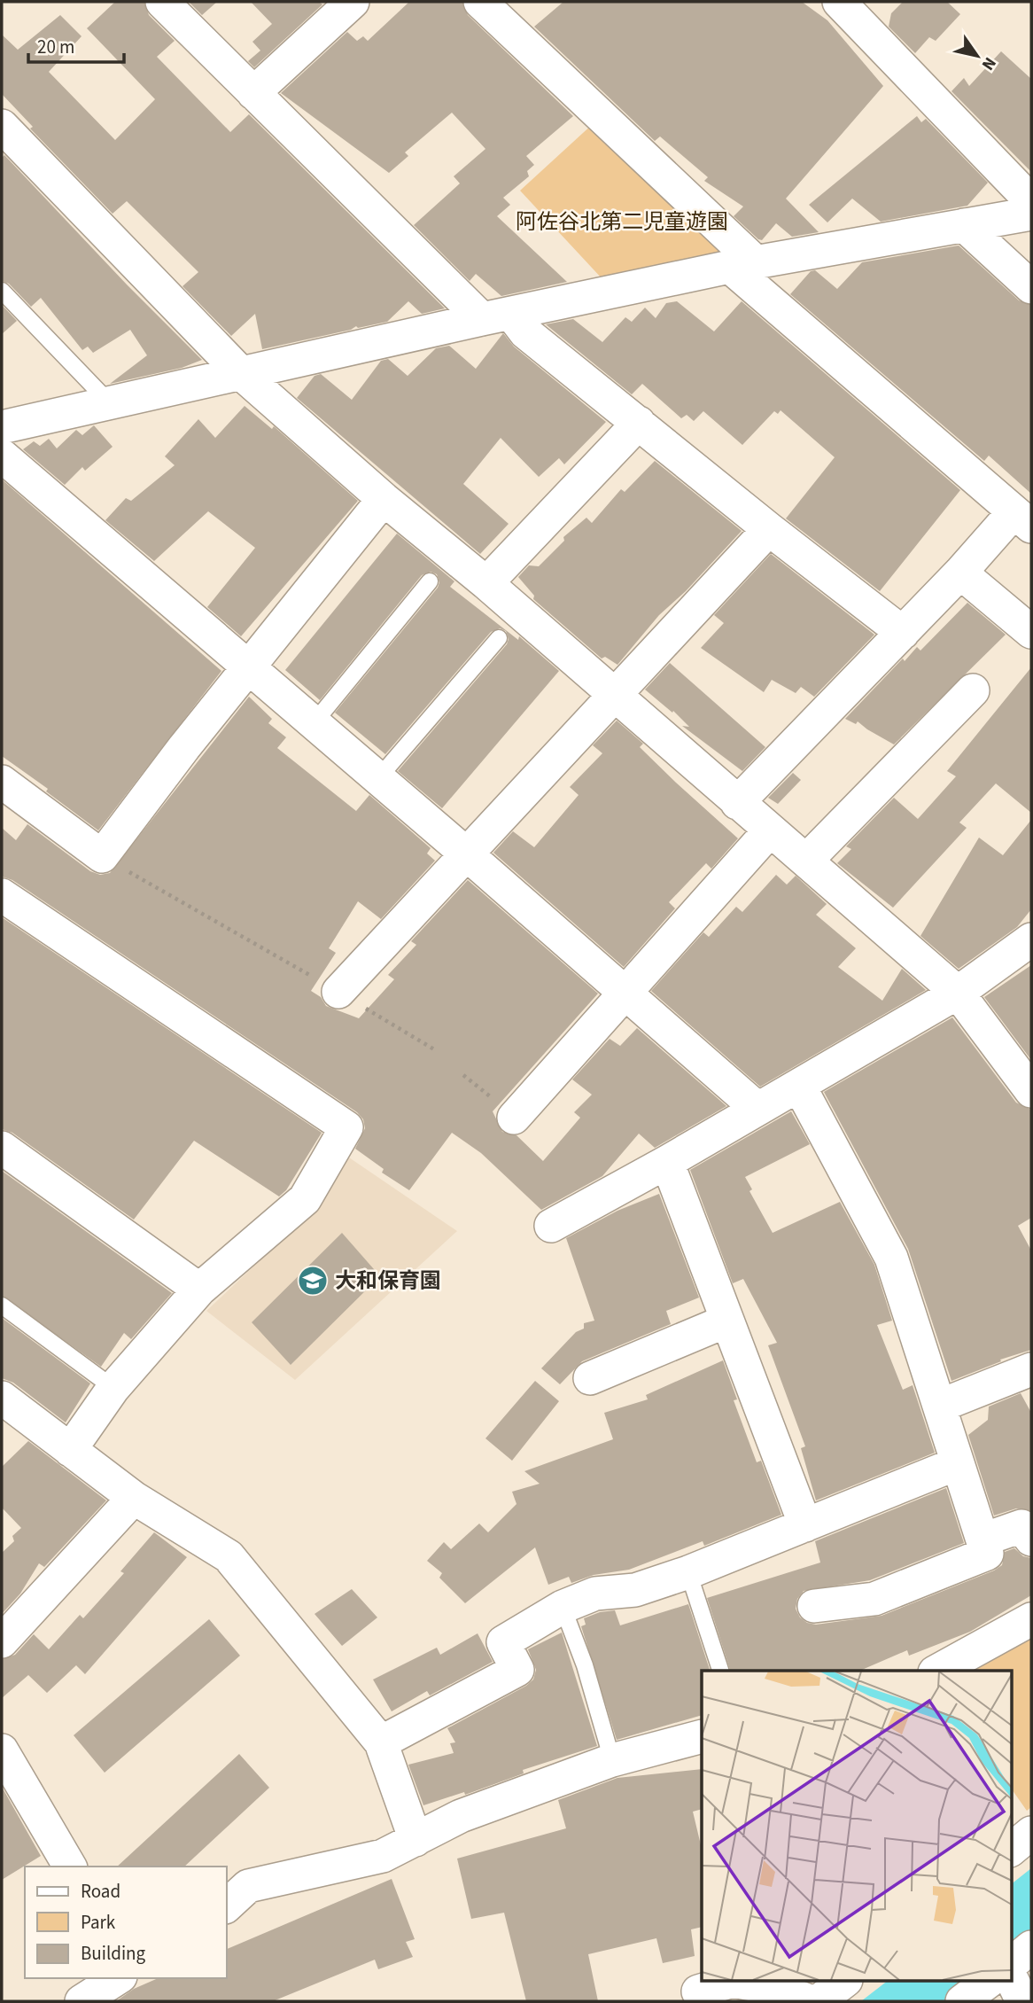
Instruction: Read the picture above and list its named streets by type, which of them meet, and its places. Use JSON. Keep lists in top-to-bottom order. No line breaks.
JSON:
{"parks":["阿佐谷北第二児童遊園"],"places":{"school or university":["大和保育園"]},"legend":["Road","Park","Building"],"scale_bar":"20 m","north":"bottom right"}
